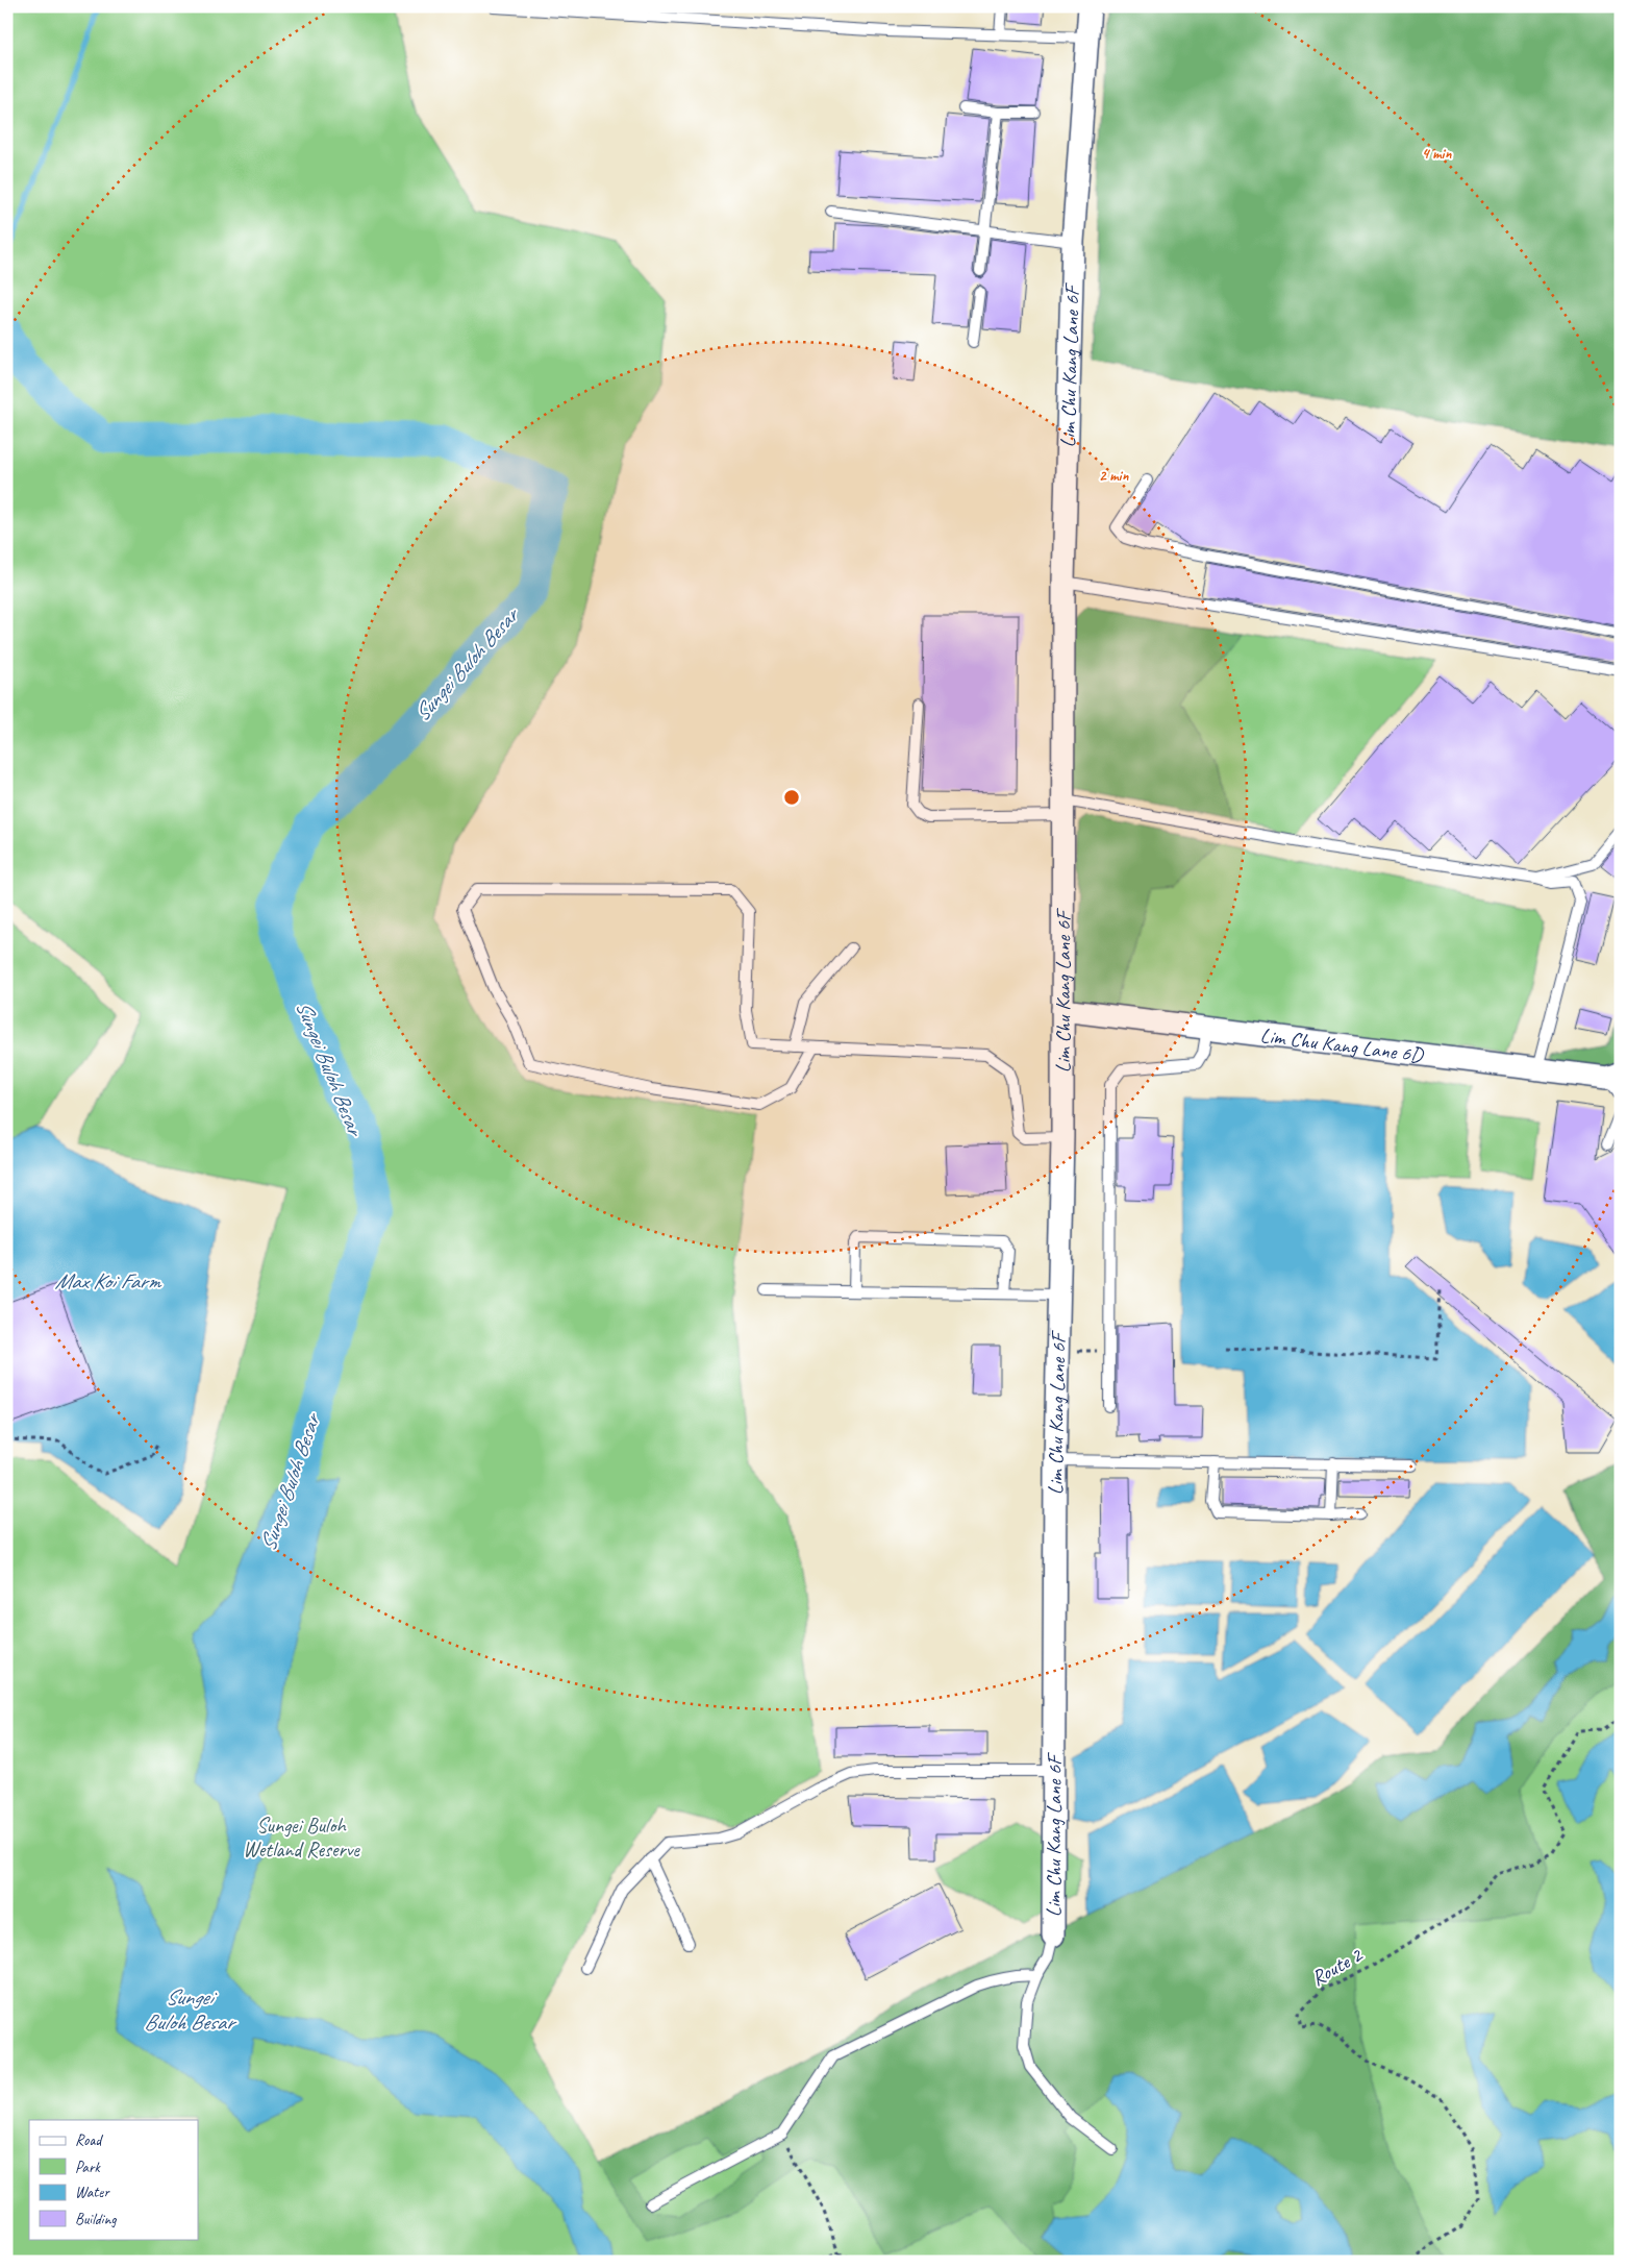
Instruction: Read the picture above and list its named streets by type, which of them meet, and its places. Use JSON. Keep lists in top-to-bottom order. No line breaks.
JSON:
{"streets":{"street":["Lim Chu Kang Lane 6F","Lim Chu Kang Lane 6D"],"path":["Route 2"]},"crossings":[["Lim Chu Kang Lane 6F","Lim Chu Kang Lane 6D"]],"water":["Sungei Buloh Besar","Max Koi Farm"],"parks":["Sungei Buloh Wetland Reserve"],"legend":["Road","Park","Water","Building"],"rings":["4 min","2 min"]}
